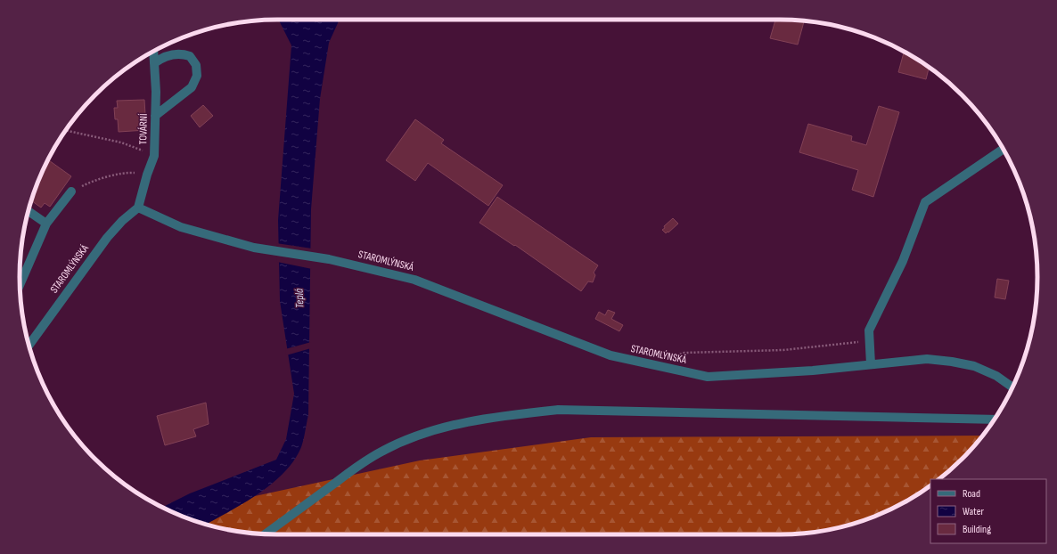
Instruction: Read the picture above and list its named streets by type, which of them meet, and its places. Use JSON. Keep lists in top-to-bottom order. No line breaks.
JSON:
{"streets":{"street":["TOVÁRNÍ","STAROMLÝNSKÁ"]},"crossings":[["TOVÁRNÍ","STAROMLÝNSKÁ"]],"water":["Teplá"],"legend":["Road","Water","Building"]}
